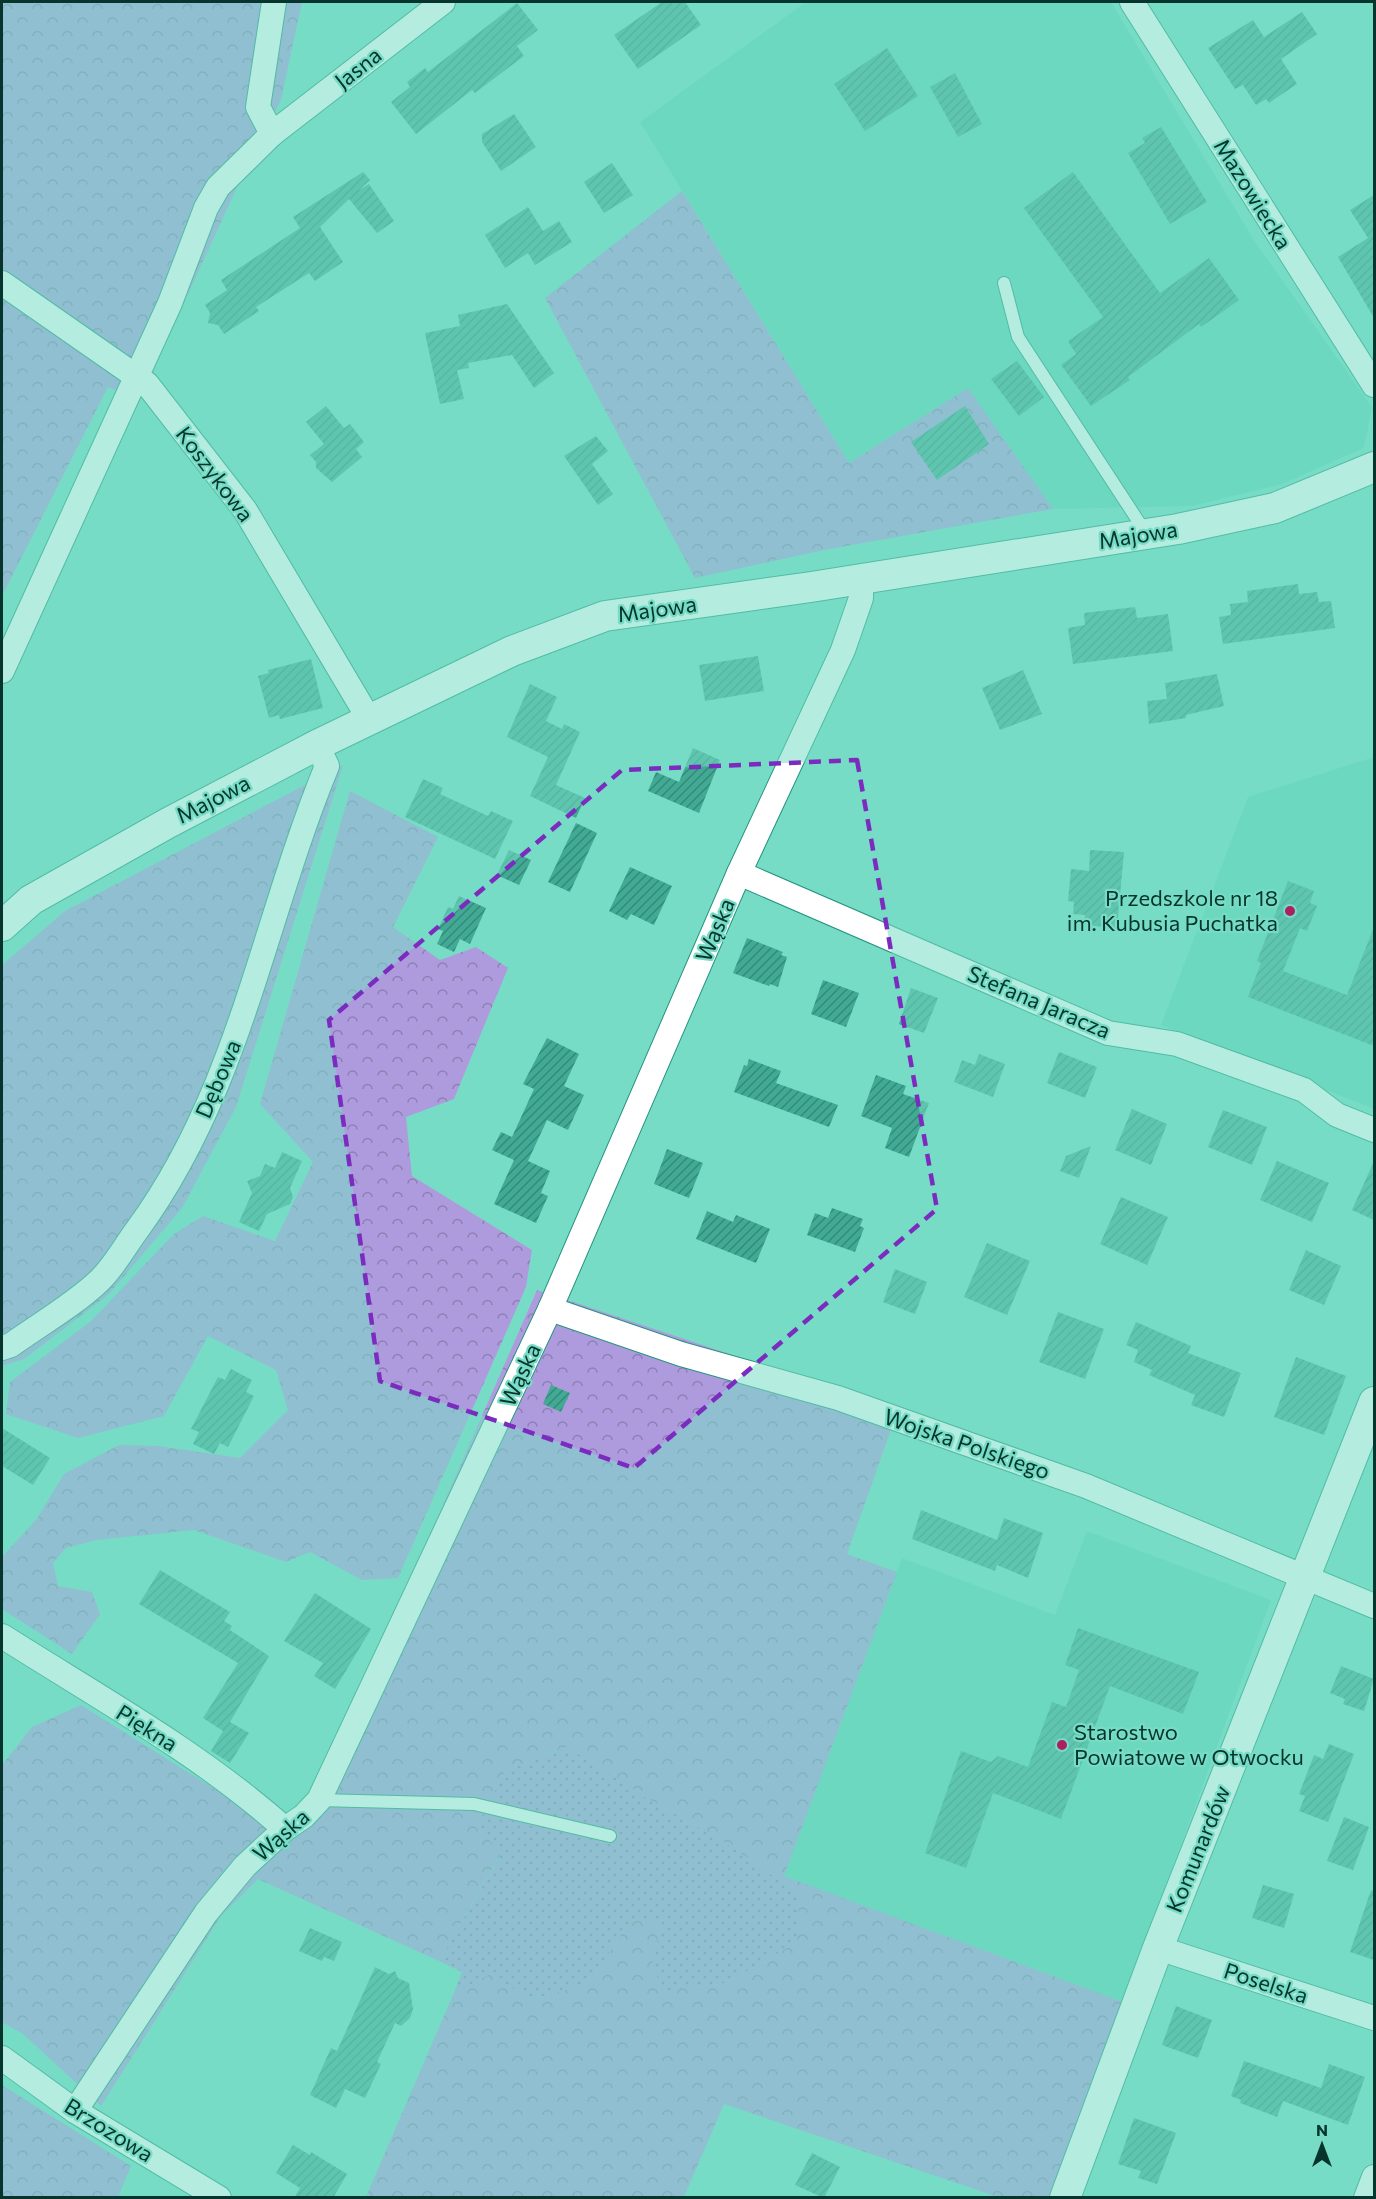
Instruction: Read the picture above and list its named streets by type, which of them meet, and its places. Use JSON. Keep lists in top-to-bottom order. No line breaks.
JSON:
{"streets":{"street":["Jasna","Mazowiecka","Koszykowa","Majowa","Wąska","Stefana Jaracza","Dębowa","Wojska Polskiego","Piękna","Komunardów","Poselska","Brzozowa"]},"crossings":[["Jasna","Koszykowa"],["Koszykowa","Majowa"],["Majowa","Wąska"],["Majowa","Dębowa"],["Wąska","Stefana Jaracza"],["Wąska","Wojska Polskiego"],["Wąska","Piękna"],["Wąska","Brzozowa"],["Wojska Polskiego","Komunardów"],["Komunardów","Poselska"]],"places":["Przedszkole nr 18 im. Kubusia Puchatka","Starostwo Powiatowe w Otwocku"],"north":"top"}
